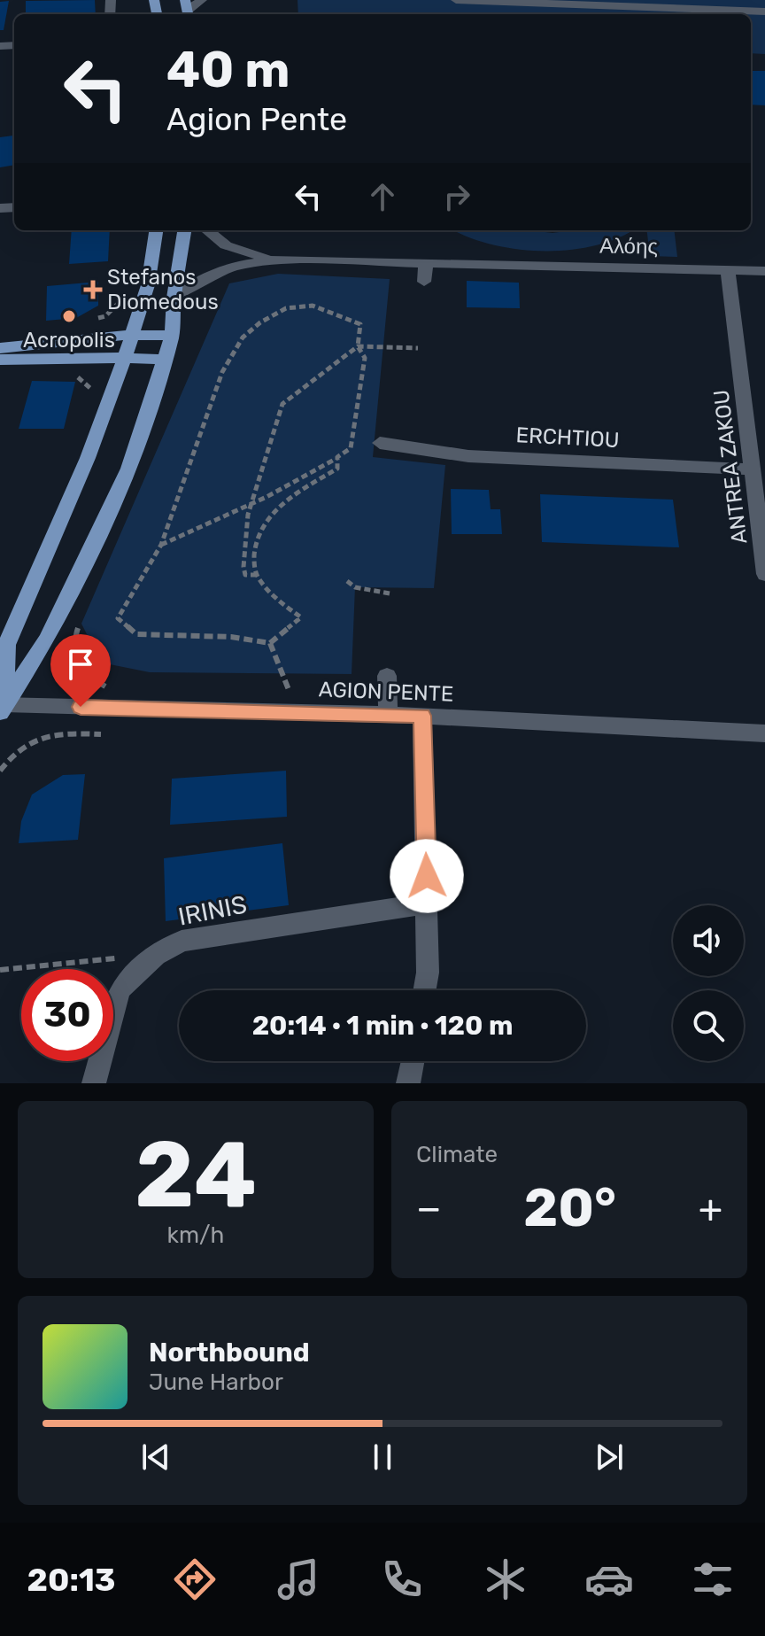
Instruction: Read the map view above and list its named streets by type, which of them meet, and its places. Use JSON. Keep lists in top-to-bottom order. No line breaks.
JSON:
{"streets":{"street":["Αλόης","ERCHTIOU","ANTREA ZAKOU","AGION PENTE","IRINIS"]},"crossings":[["Αλόης","ANTREA ZAKOU"],["ERCHTIOU","ANTREA ZAKOU"]],"places":{"health":["Stefanos Diomedous"],"other":["Acropolis"]},"page":{"turn":["40 m","Agion Pente"],"limit":"30","trip":"20:14 · 1 min · 120 m","tile":[["24","km/h"],"Climate"],"heat":["−","20°","+"],"song":["Northbound","June Harbor"],"tabs":"20:13"}}
